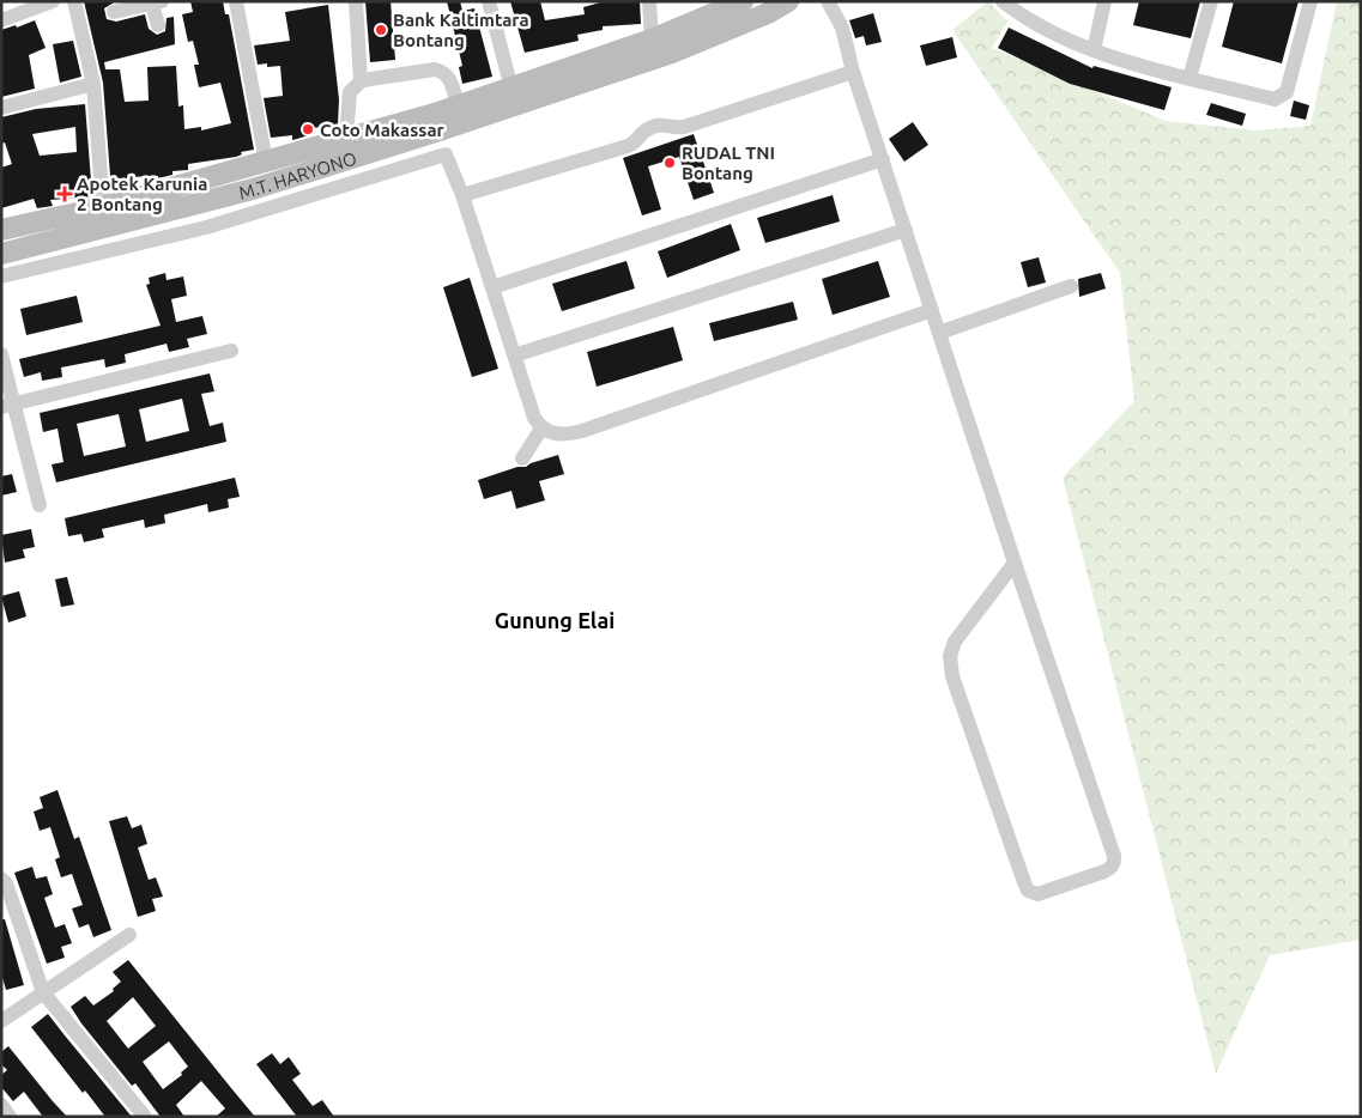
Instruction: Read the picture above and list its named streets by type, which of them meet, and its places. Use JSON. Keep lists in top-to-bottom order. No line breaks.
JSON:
{"streets":{"main road":["M.T. HARYONO"]},"districts":["Gunung Elai"],"places":{"other":["Bank Kaltimtara Bontang","Coto Makassar","RUDAL TNI Bontang"],"health":["Apotek Karunia 2 Bontang"]}}
